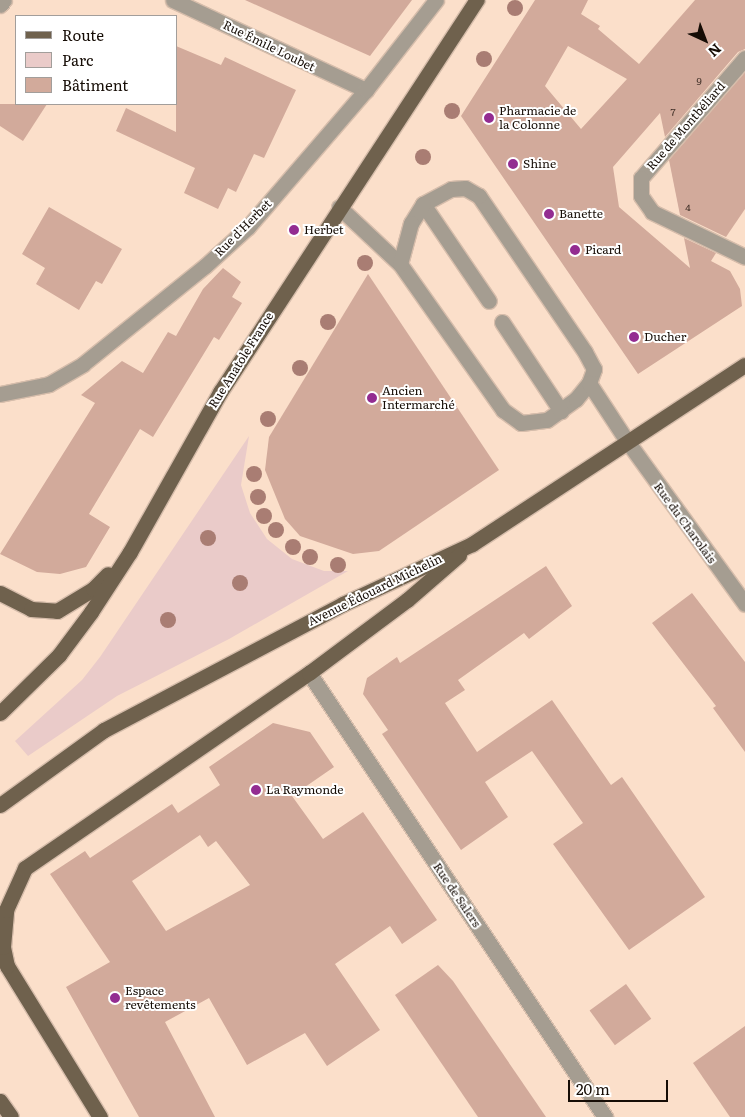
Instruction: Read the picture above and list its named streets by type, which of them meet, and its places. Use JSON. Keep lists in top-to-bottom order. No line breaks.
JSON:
{"streets":{"main road":["Rue Anatole France","Avenue Édouard Michelin"],"street":["Rue Émile Loubet","Rue de Montbéliard","Rue d'Herbet","Rue du Charolais","Rue de Salers"]},"crossings":[["Rue Émile Loubet","Rue d'Herbet"],["Rue du Charolais","Avenue Édouard Michelin"]],"places":["Pharmacie de la Colonne","Shine","Banette","Herbet","Picard","Ducher","Ancien Intermarché","La Raymonde","Espace revêtements"],"house_numbers":["9","7","4"],"legend":["Route","Parc","Bâtiment"],"scale_bar":"20 m","north":"bottom right"}
